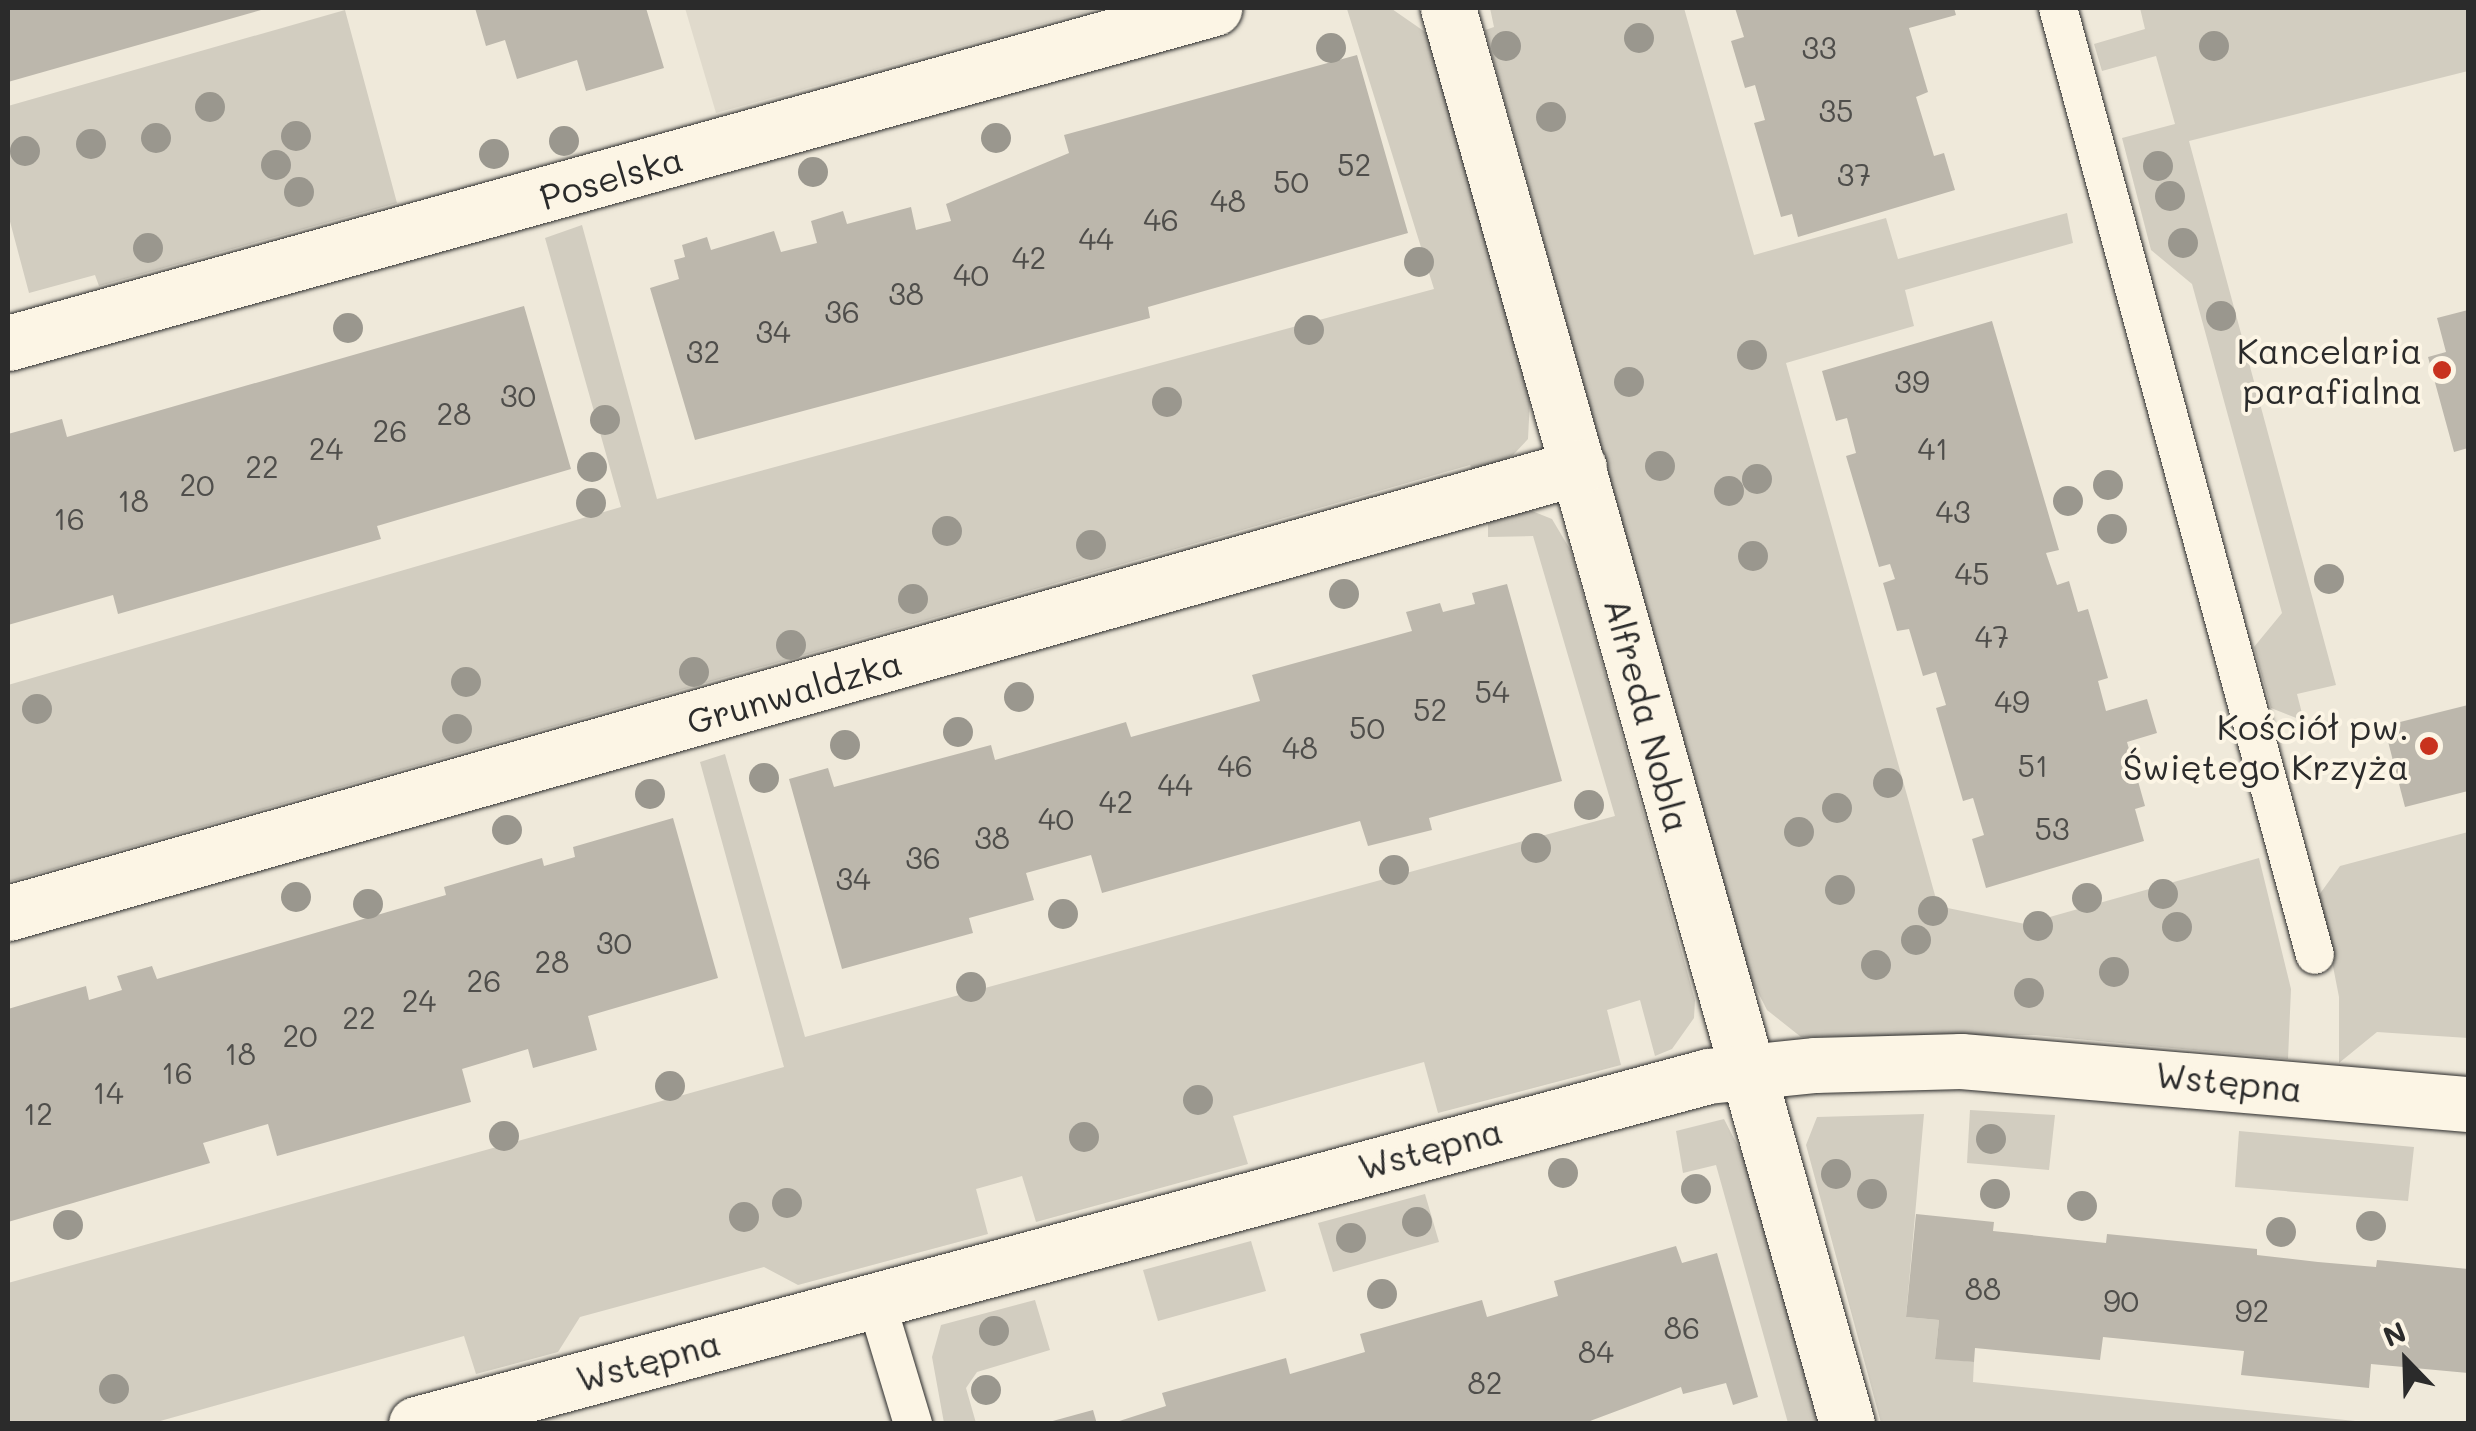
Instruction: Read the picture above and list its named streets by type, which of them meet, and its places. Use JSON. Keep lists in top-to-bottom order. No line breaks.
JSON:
{"streets":{"street":["Poselska","Grunwaldzka","Alfreda Nobla","Wstępna"]},"crossings":[["Grunwaldzka","Alfreda Nobla"],["Alfreda Nobla","Wstępna"]],"places":["Kancelaria parafialna","Kościół pw. Świętego Krzyża"],"house_numbers":["33","35","52","37","50","48","46","44","42","40","38","36","34","32","39","30","28","26","24","41","22","20","18","43","16","45","47","54","49","52","50","48","46","51","44","42","40","53","38","36","34","30","28","26","24","22","20","18","16","14","12","88","90","92","86","84","82"],"north":"top left"}
